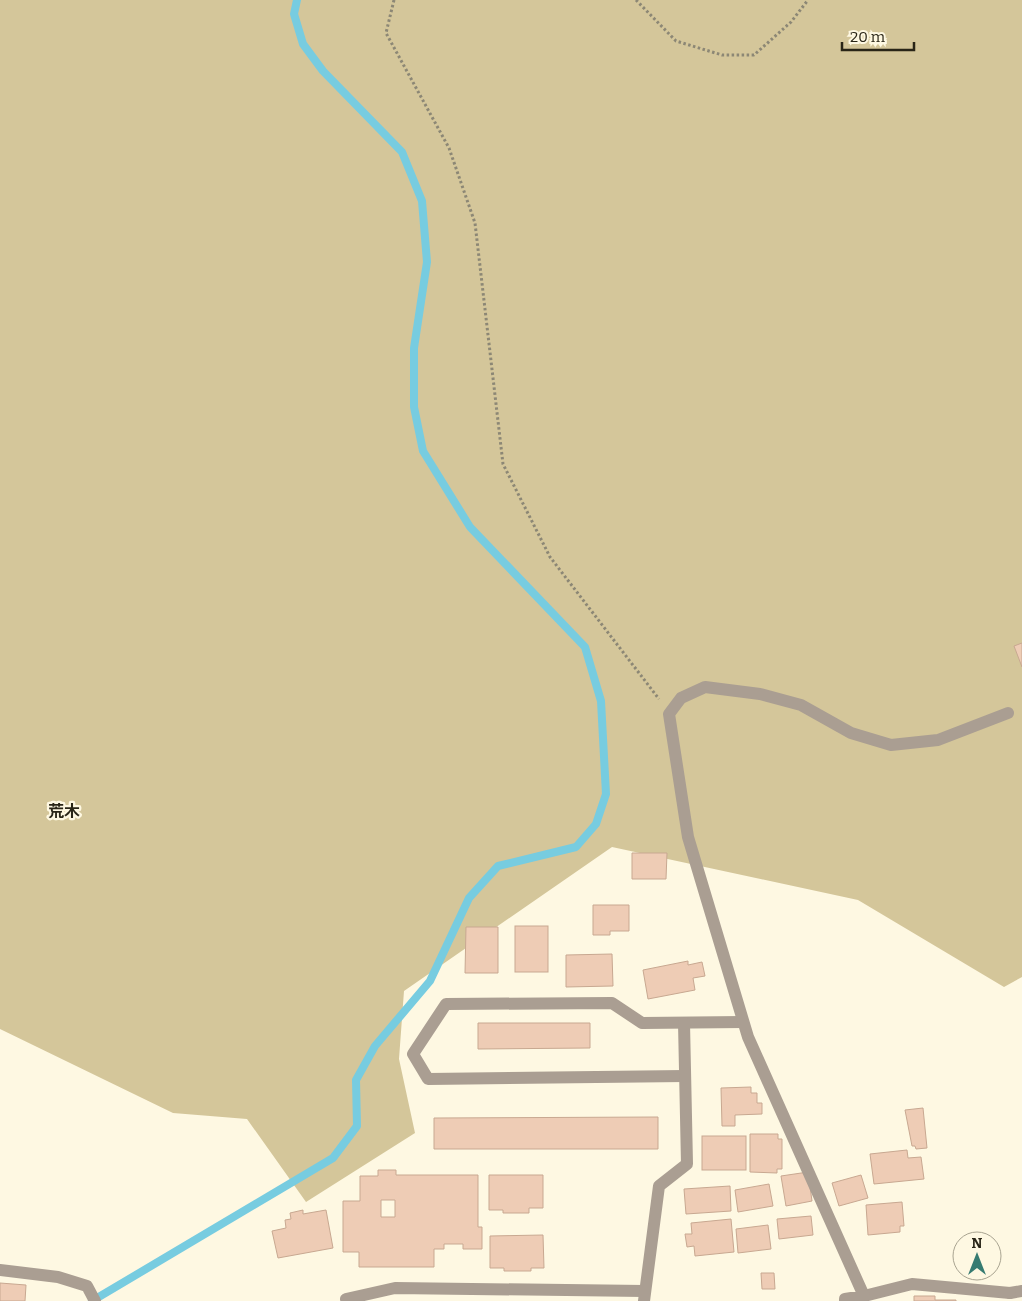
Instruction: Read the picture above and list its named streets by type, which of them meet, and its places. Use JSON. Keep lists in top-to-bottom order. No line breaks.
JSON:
{"districts":["荒木"],"scale_bar":"20 m","north":"top"}
